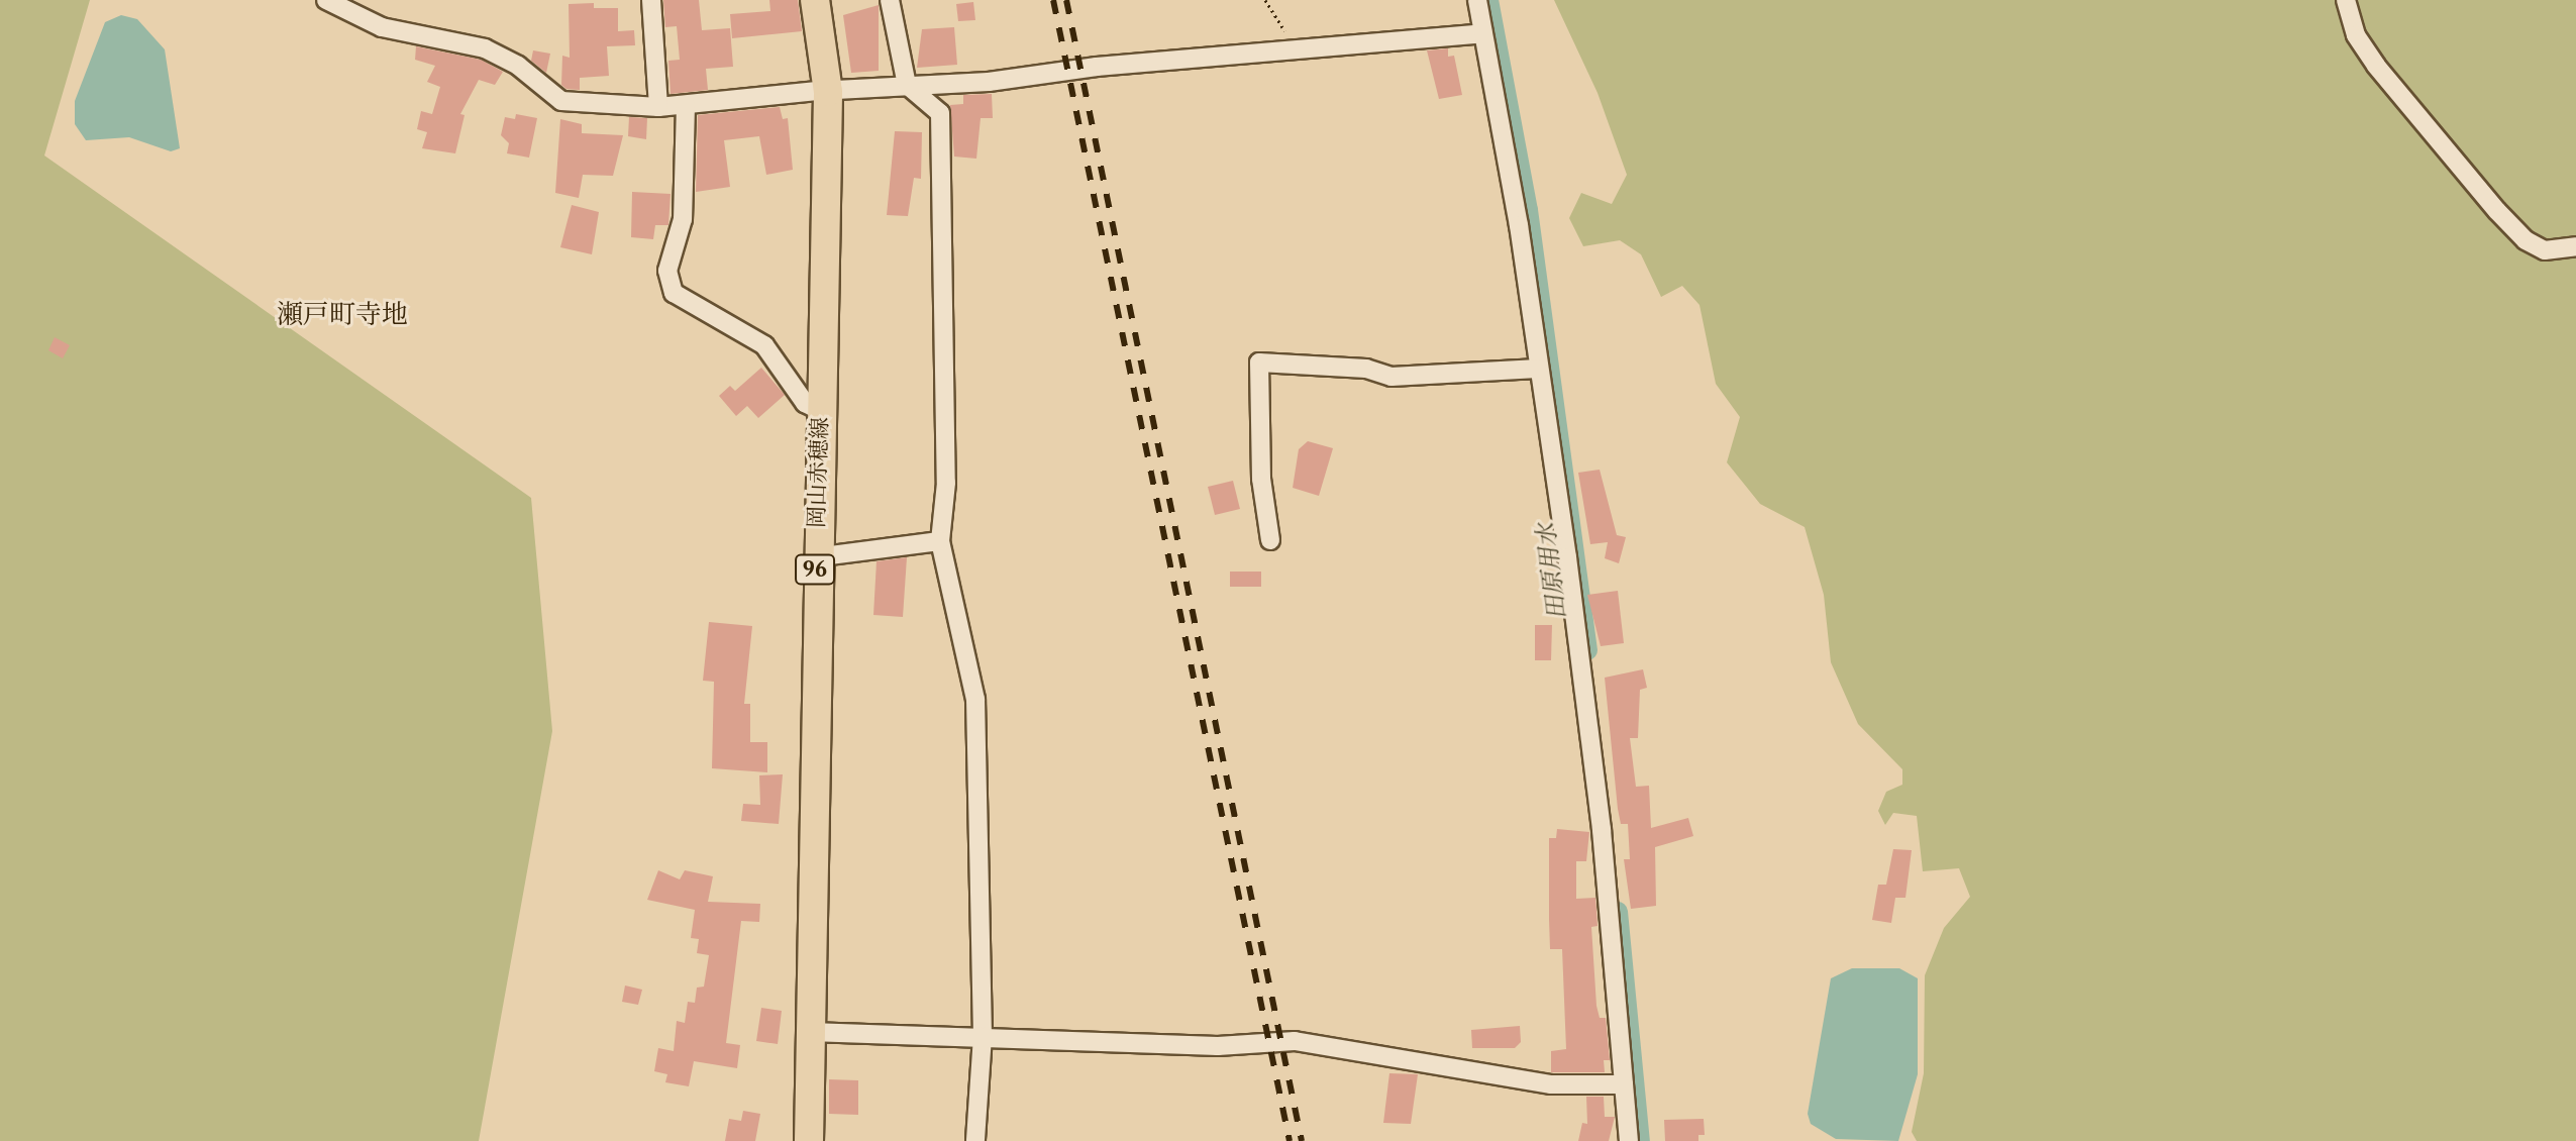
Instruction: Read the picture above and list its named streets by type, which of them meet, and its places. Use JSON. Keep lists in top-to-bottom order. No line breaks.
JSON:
{"streets":{"main road":["岡山赤穂線","96"]},"districts":["瀬戸町寺地"],"water":["田原用水"]}
